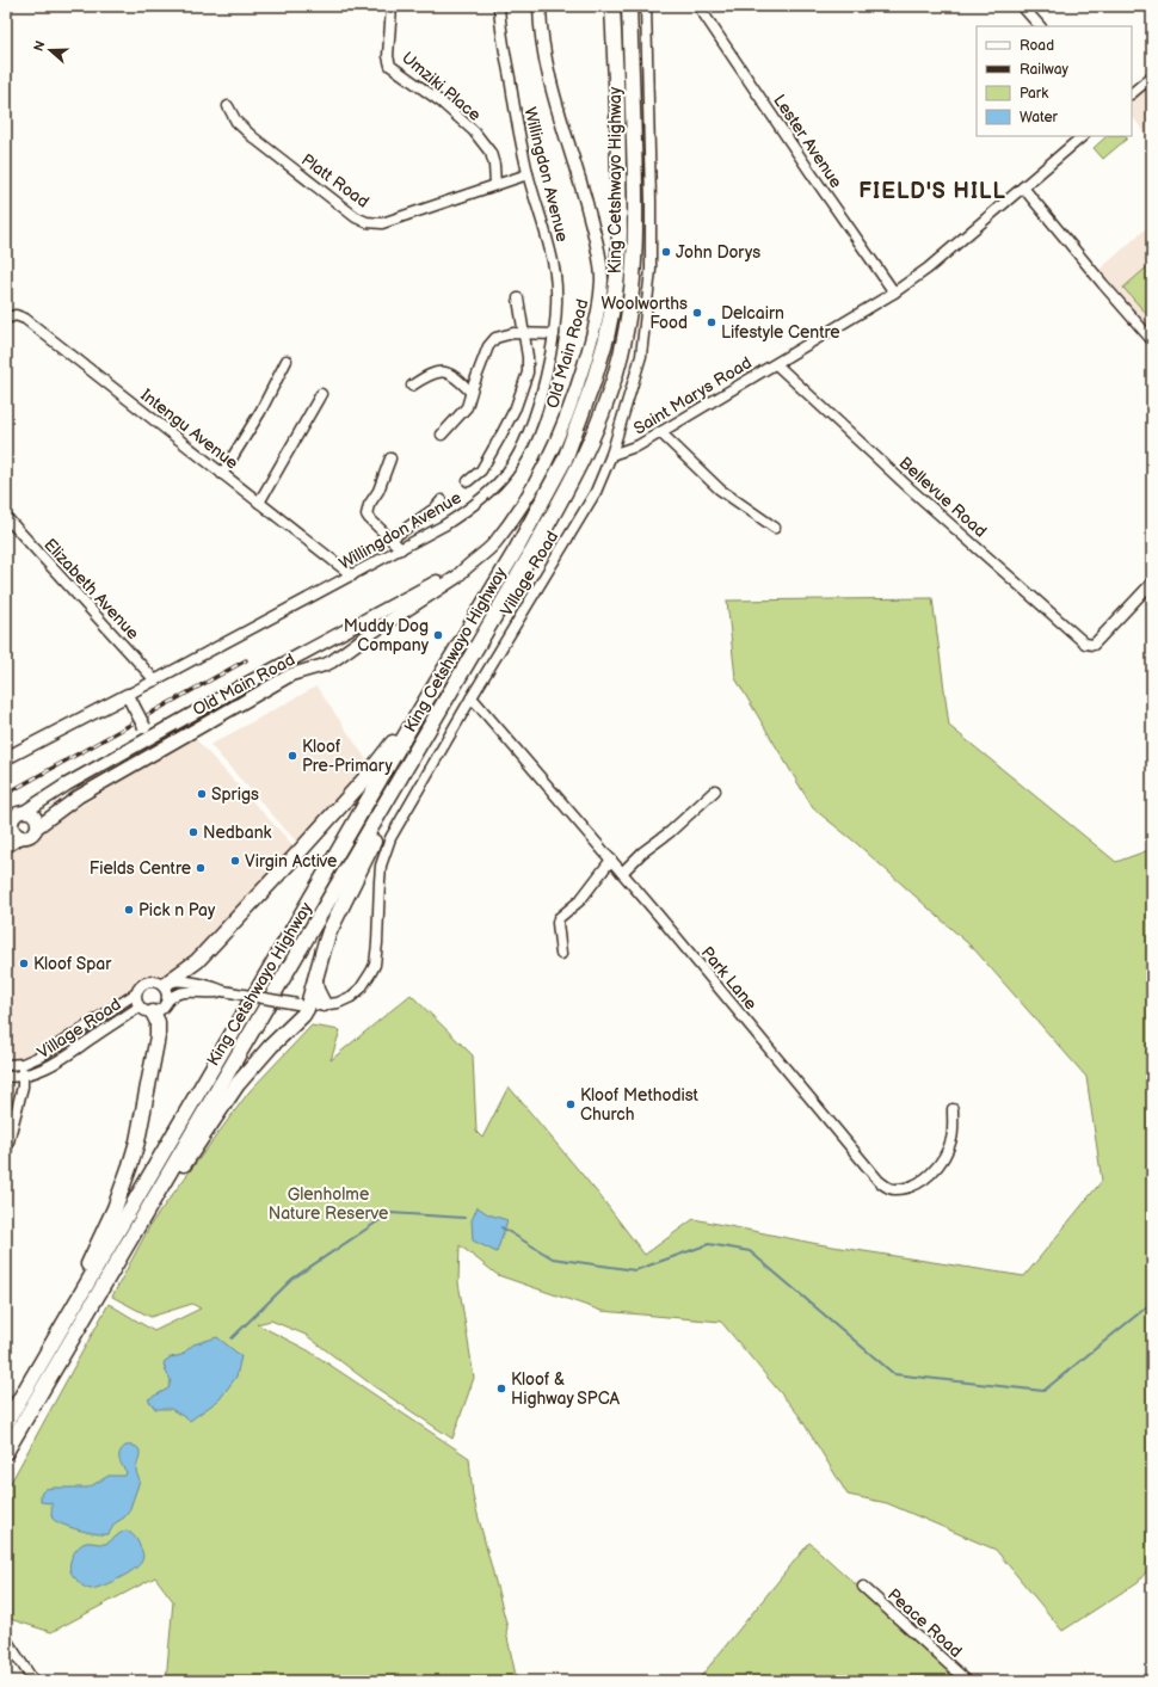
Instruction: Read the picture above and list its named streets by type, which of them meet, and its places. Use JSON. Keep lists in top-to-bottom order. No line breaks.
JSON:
{"streets":{"highway":["King Cetshwayo Highway"],"main road":["Old Main Road"],"street":["Umziki Place","Lester Avenue","Willingdon Avenue","Platt Road","Saint Marys Road","Intengu Avenue","Bellevue Road","Village Road","Elizabeth Avenue","Park Lane","Peace Road"]},"crossings":[["Umziki Place","Platt Road"],["Lester Avenue","Saint Marys Road"],["Willingdon Avenue","Platt Road"],["Willingdon Avenue","Intengu Avenue"],["Willingdon Avenue","Elizabeth Avenue"],["Saint Marys Road","Bellevue Road"],["Saint Marys Road","Village Road"],["Village Road","Park Lane"]],"districts":["FIELD'S HILL"],"parks":["Glenholme Nature Reserve"],"places":["John Dorys","Woolworths Food","Delcairn Lifestyle Centre","Muddy Dog Company","Kloof Pre-Primary","Sprigs","Nedbank","Virgin Active","Fields Centre","Pick n Pay","Kloof Spar","Kloof Methodist Church","Kloof & Highway SPCA"],"legend":["Road","Railway","Park","Water"],"north":"left"}
